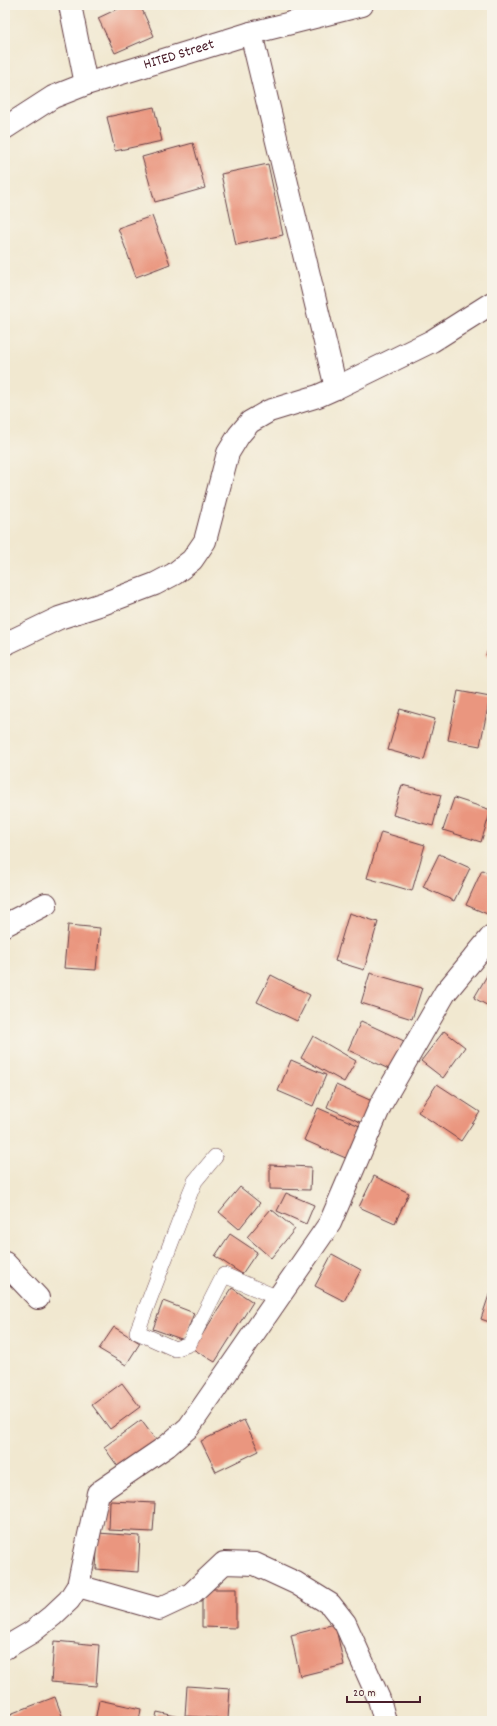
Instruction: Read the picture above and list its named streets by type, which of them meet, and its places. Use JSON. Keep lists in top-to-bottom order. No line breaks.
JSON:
{"streets":{"street":["HITED Street"]},"scale_bar":"20 m"}
